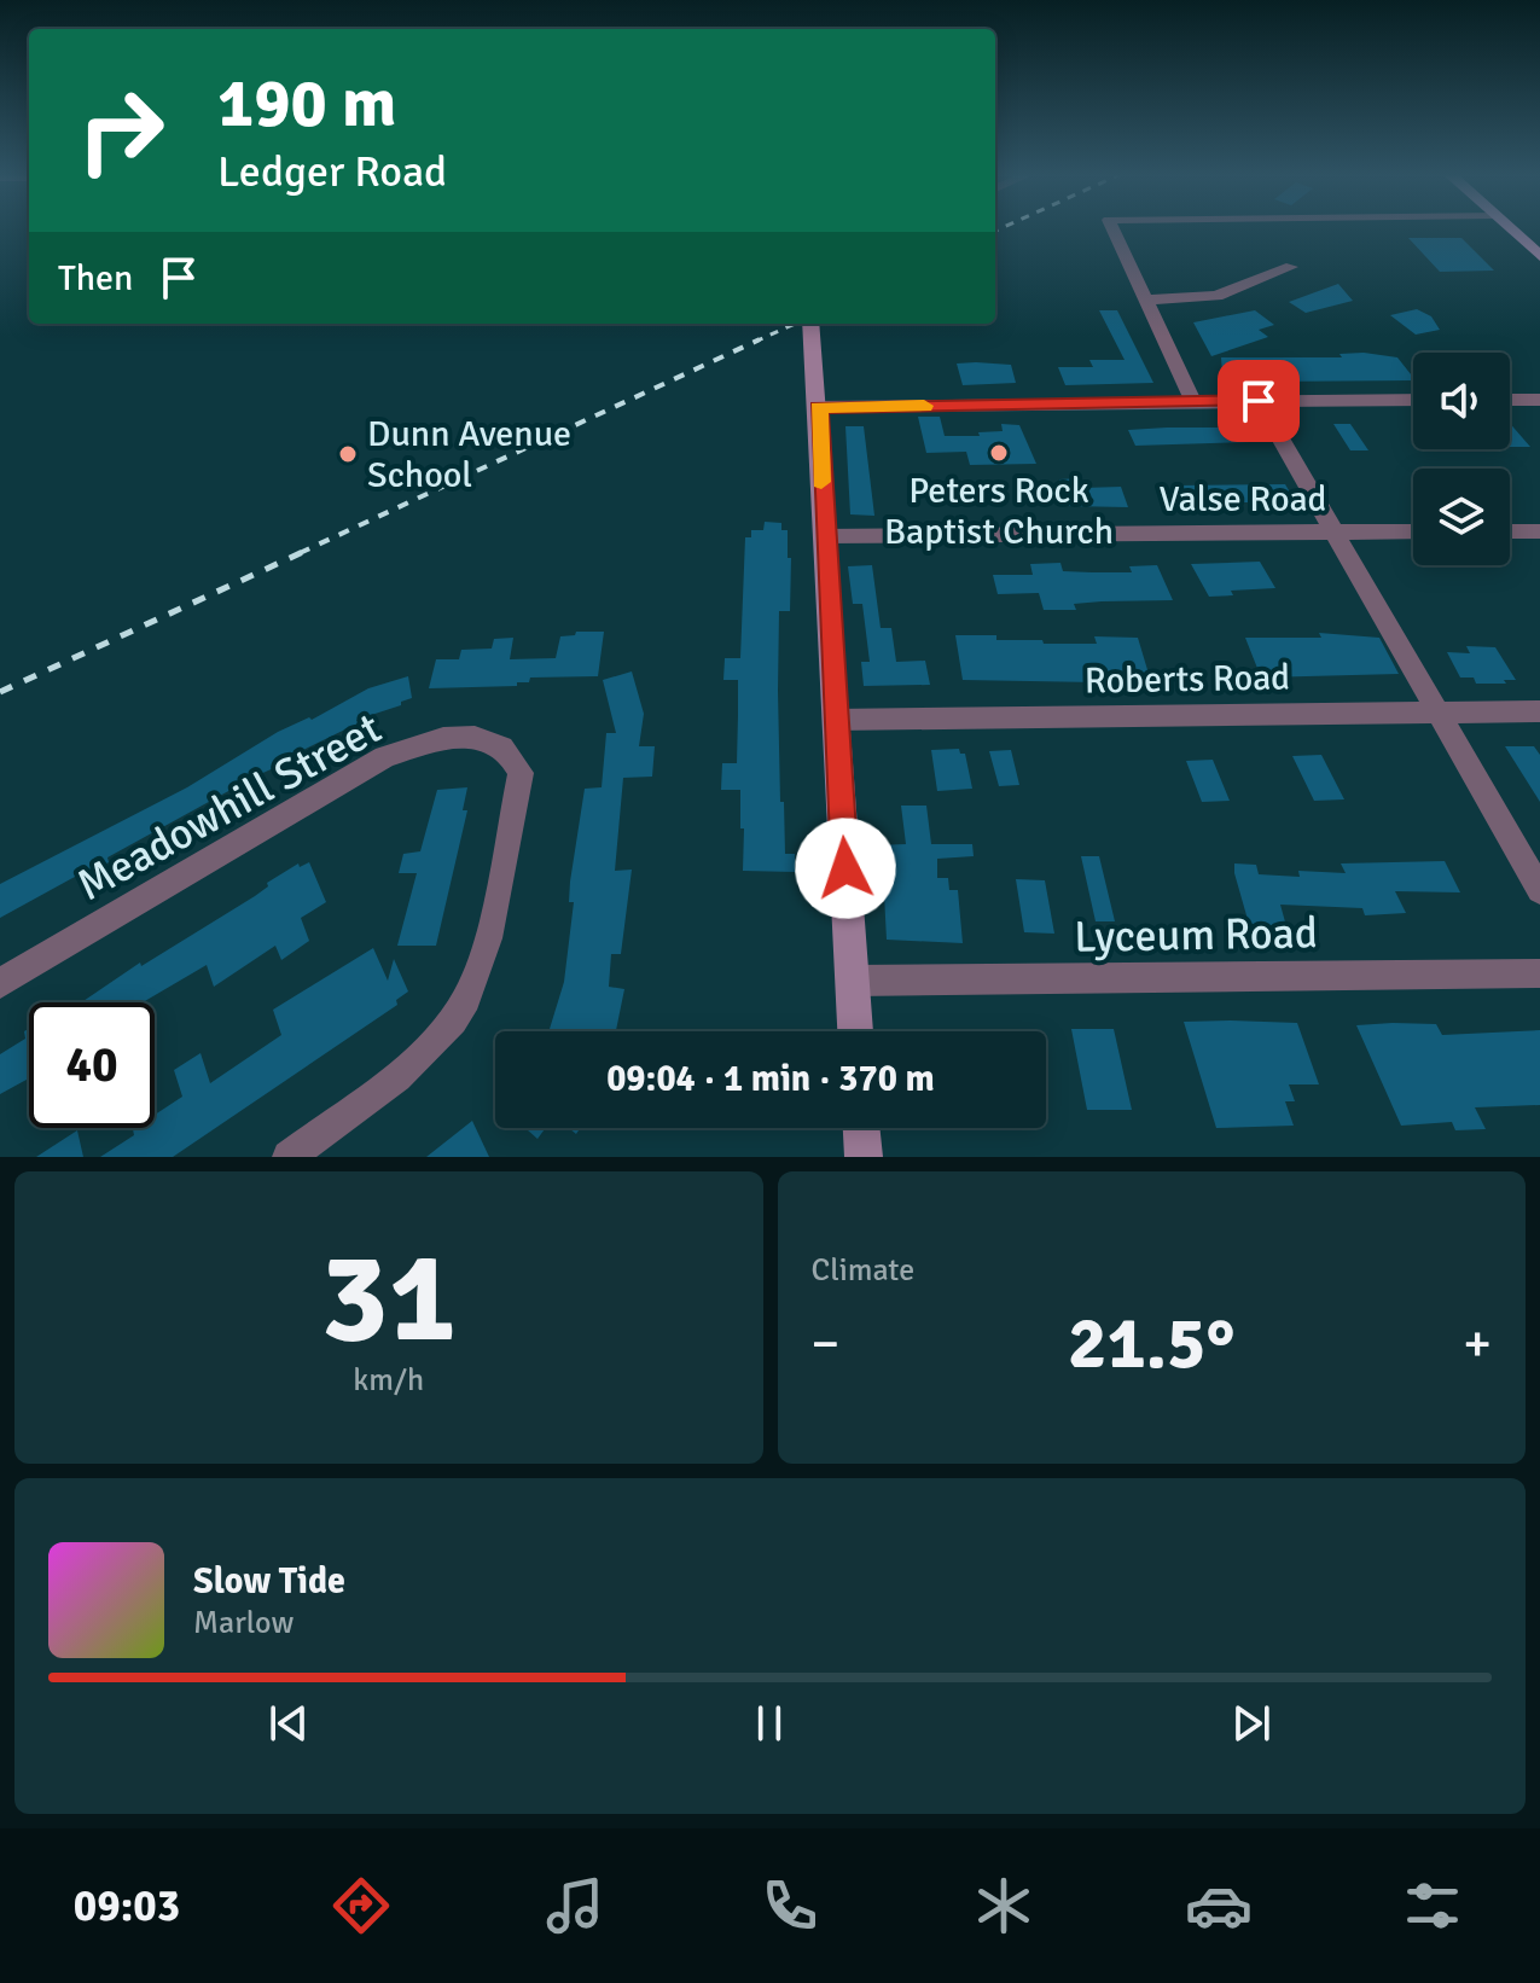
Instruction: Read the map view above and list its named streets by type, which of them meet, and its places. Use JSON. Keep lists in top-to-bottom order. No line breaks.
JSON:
{"streets":{"street":["Valse Road","Roberts Road","Meadowhill Street","Lyceum Road"]},"places":["Peters Rock Baptist Church","Dunn Avenue School"],"page":{"turn":["190 m","Ledger Road"],"then":"Then","limit":"40","trip":"09:04 · 1 min · 370 m","tile":[["31","km/h"],"Climate"],"heat":["−","21.5°","+"],"song":["Slow Tide","Marlow"],"tabs":"09:03"}}
